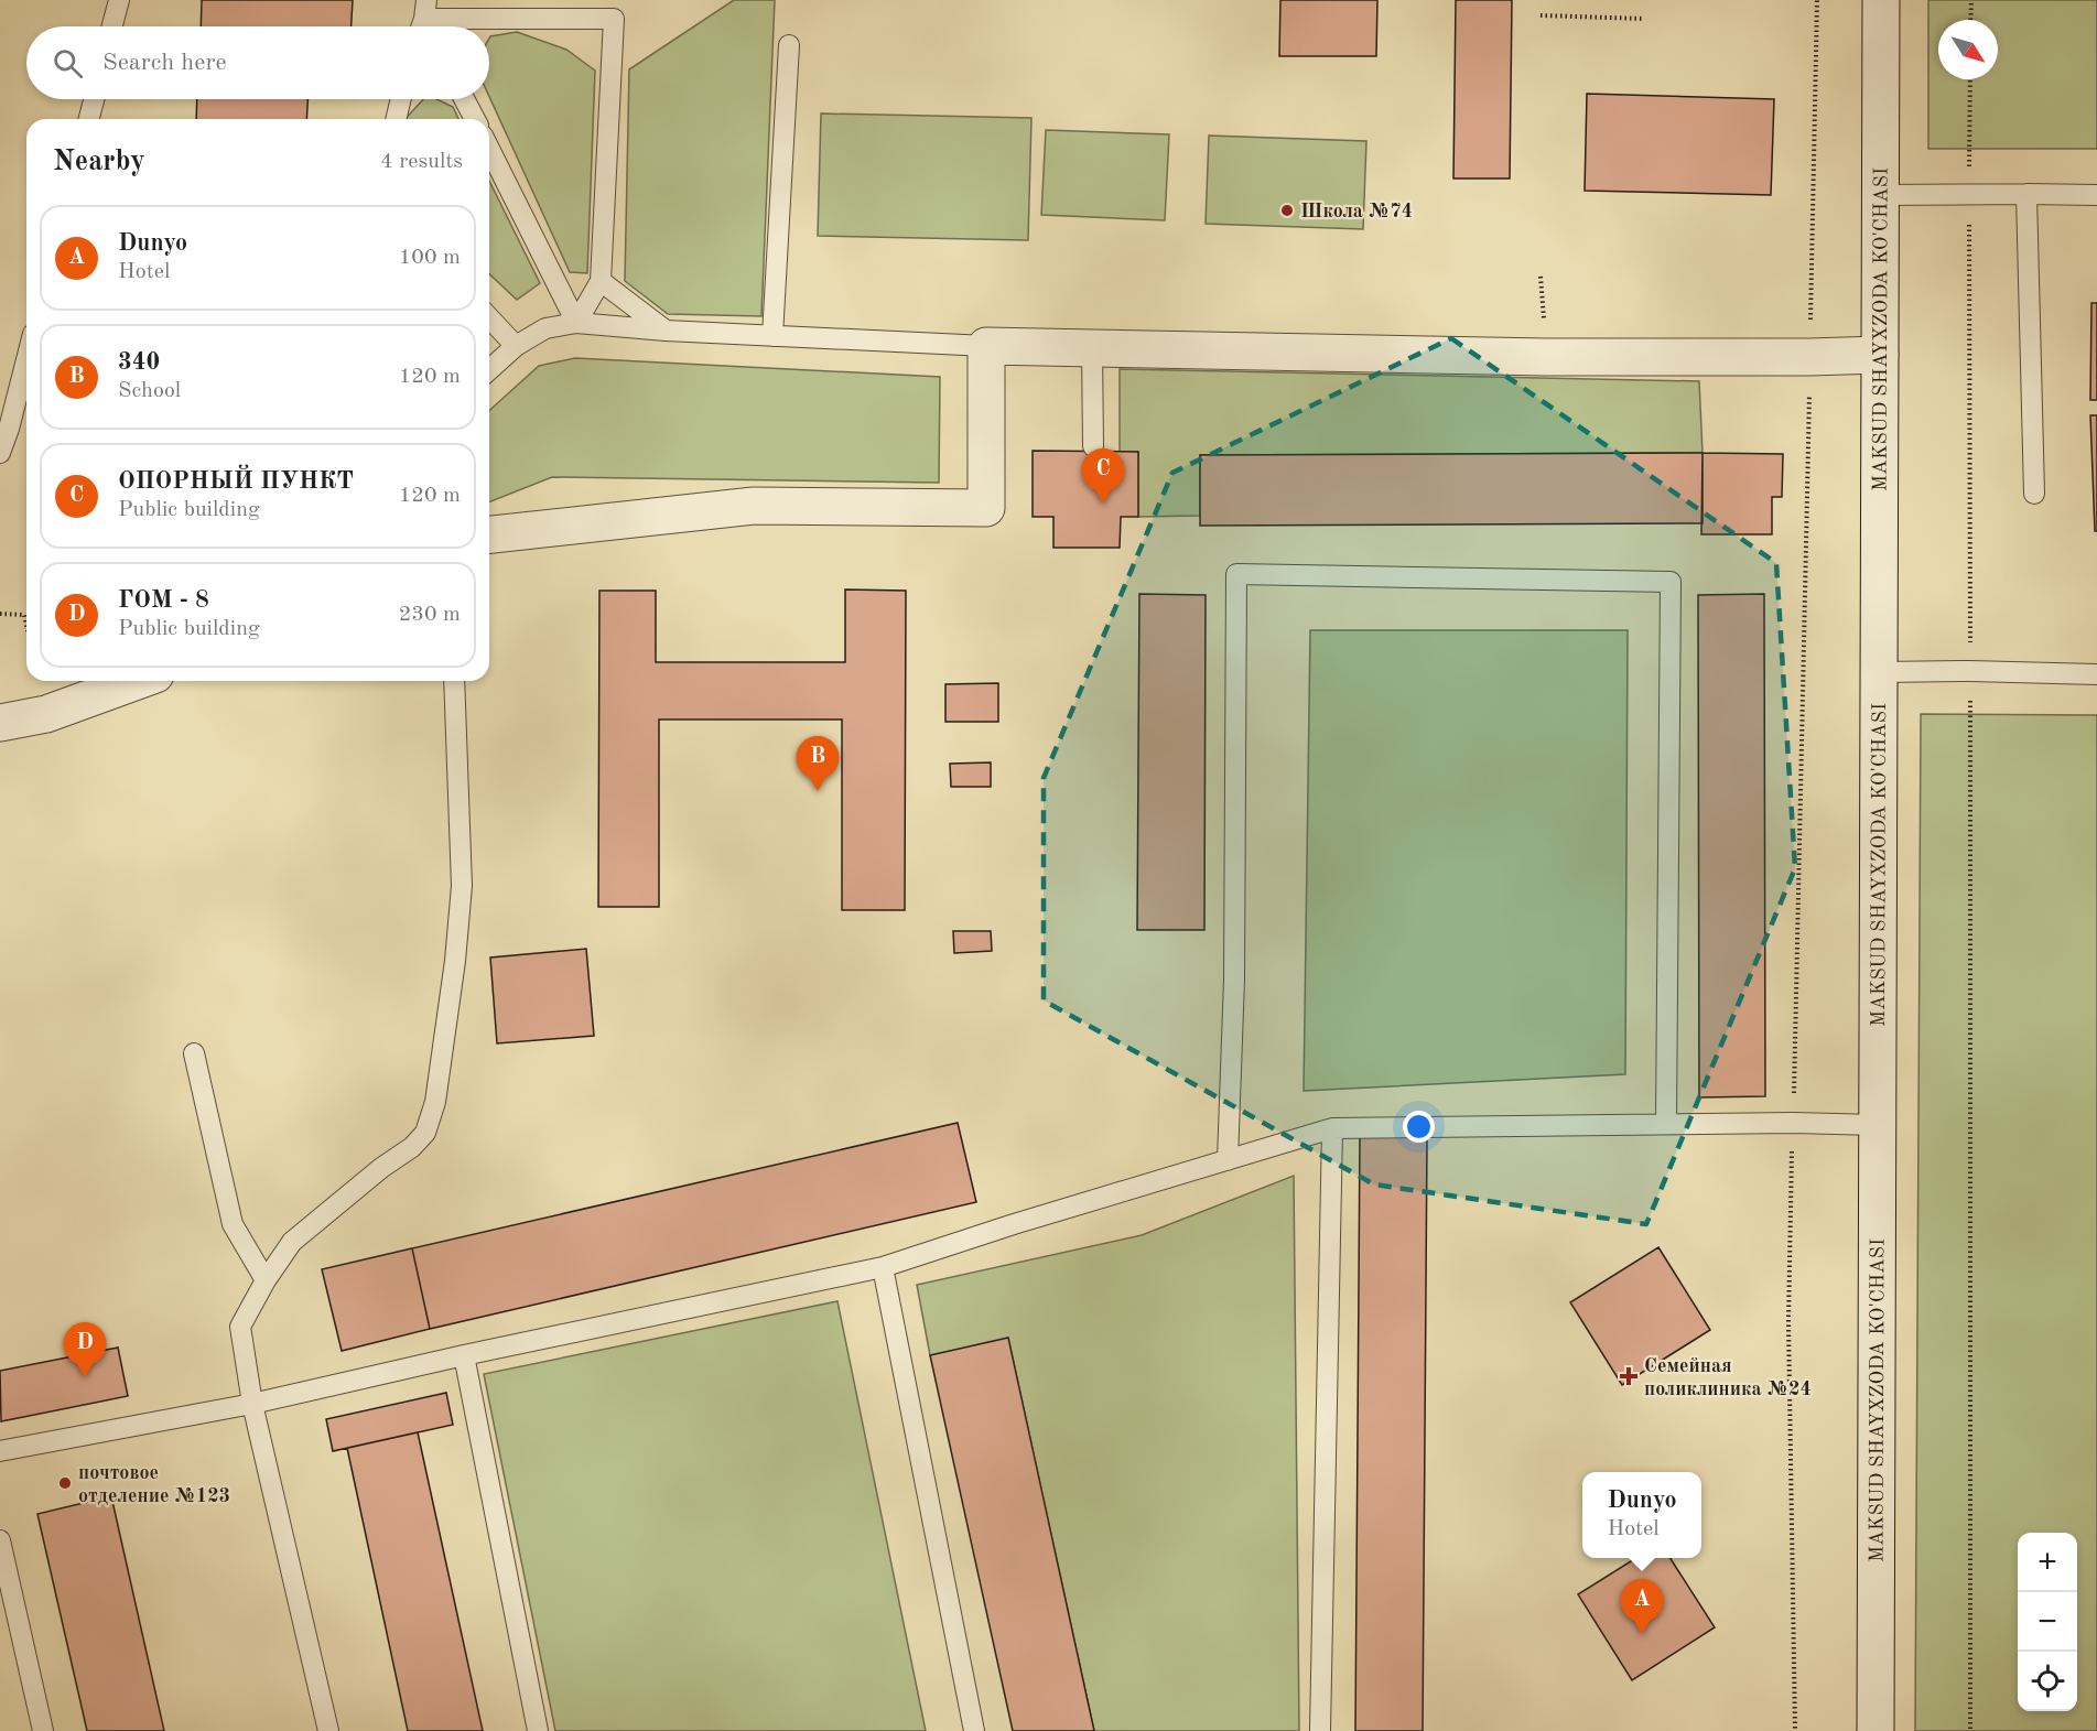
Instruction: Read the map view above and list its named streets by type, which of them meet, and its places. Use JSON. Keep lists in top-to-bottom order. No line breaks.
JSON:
{"streets":{"street":["MAKSUD SHAYXZODA KO'CHASI"]},"places":{"other":["Школа №74","почтовое отделение №123"],"health":["Семейная поликлиника №24"]},"north":"bottom right","page":{"search":"Search here","heading":["Nearby","4 results"],"list":[{"mark":"A","name":"Dunyo","note":"Hotel","value":"100 m"},{"mark":"B","name":"340","note":"School","value":"120 m"},{"mark":"C","name":"ОПОРНЫЙ ПУНКТ","note":"Public building","value":"120 m"},{"mark":"D","name":"ГОМ - 8","note":"Public building","value":"230 m"}],"pins":["C","B","D","A"],"popup":["Dunyo","Hotel"],"map_buttons":["+","−"]}}
